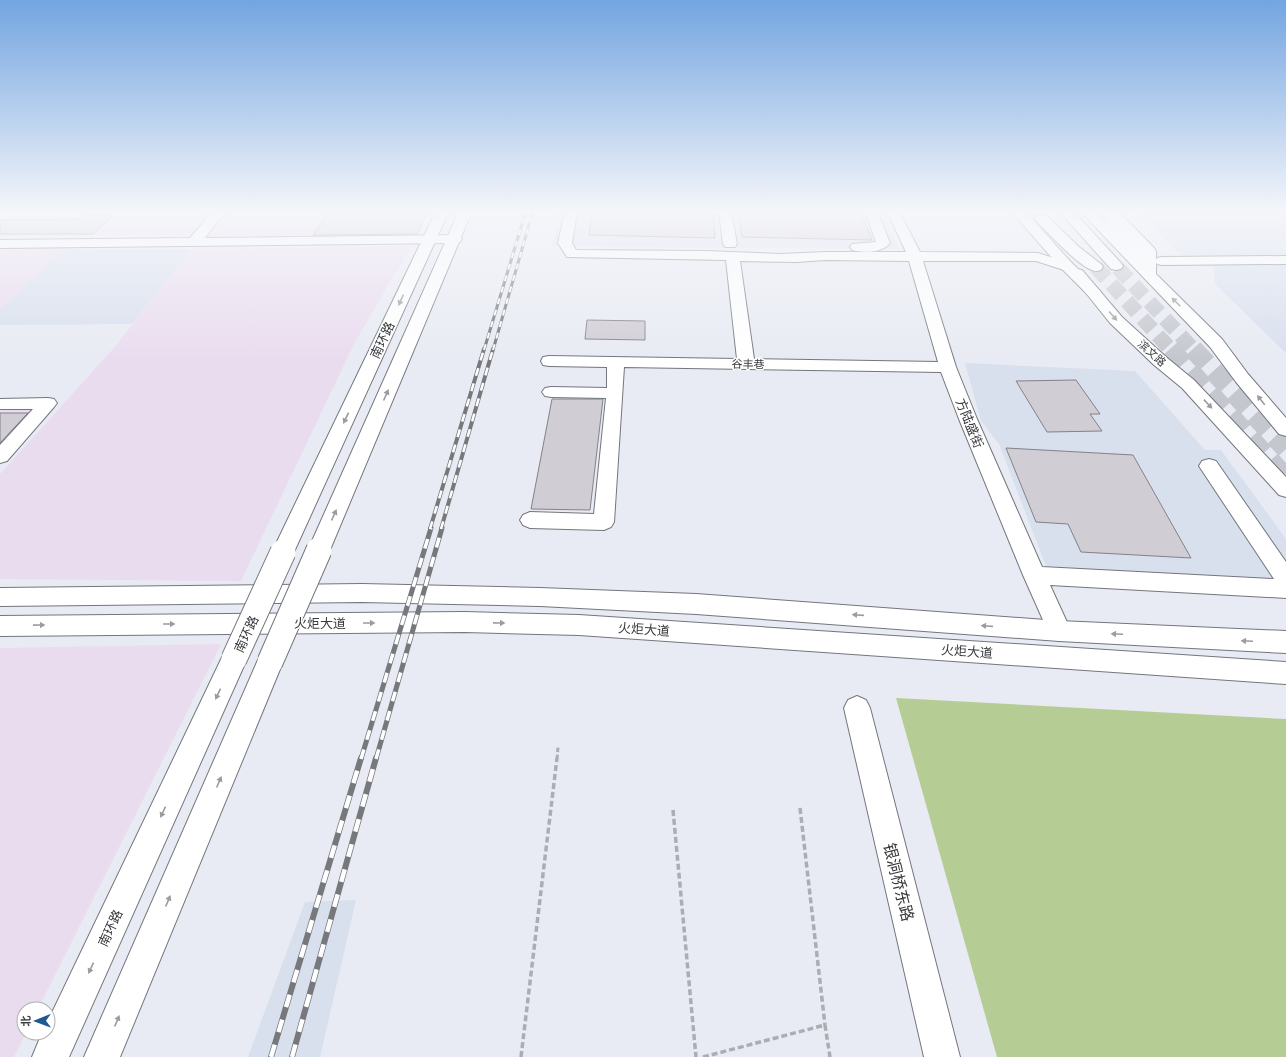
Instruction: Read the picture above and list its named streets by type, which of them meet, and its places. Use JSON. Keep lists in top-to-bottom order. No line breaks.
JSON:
{"streets":{"main road":["南环路","滨文路","火炬大道"],"street":["谷丰巷","方陆盛街","银洞桥东路"]},"crossings":[["谷丰巷","方陆盛街"],["方陆盛街","火炬大道"]],"north":"left"}
